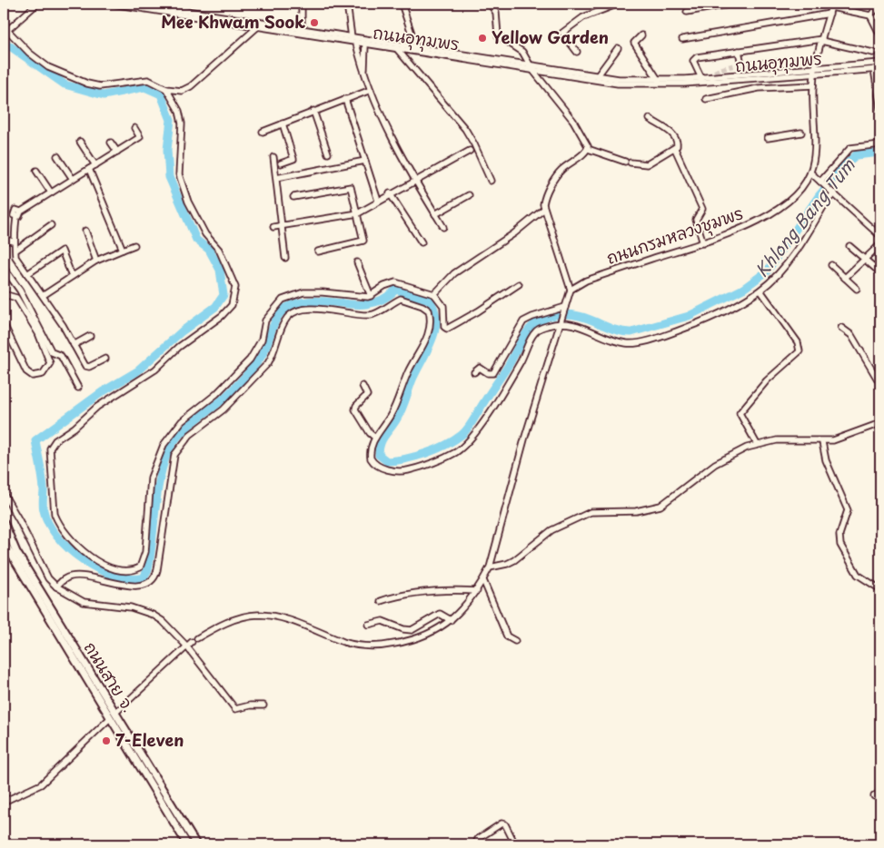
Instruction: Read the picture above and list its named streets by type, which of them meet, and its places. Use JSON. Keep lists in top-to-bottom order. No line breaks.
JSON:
{"streets":{"main road":["ถนนสาย จ."],"street":["ถนนอุทุมพร","ถนนกรมหลวงชุมพร"]},"crossings":[["ถนนอุทุมพร","ถนนกรมหลวงชุมพร"]],"water":["Khlong Bang Tum"],"places":["Mee Khwam Sook","Yellow Garden","7-Eleven"]}
